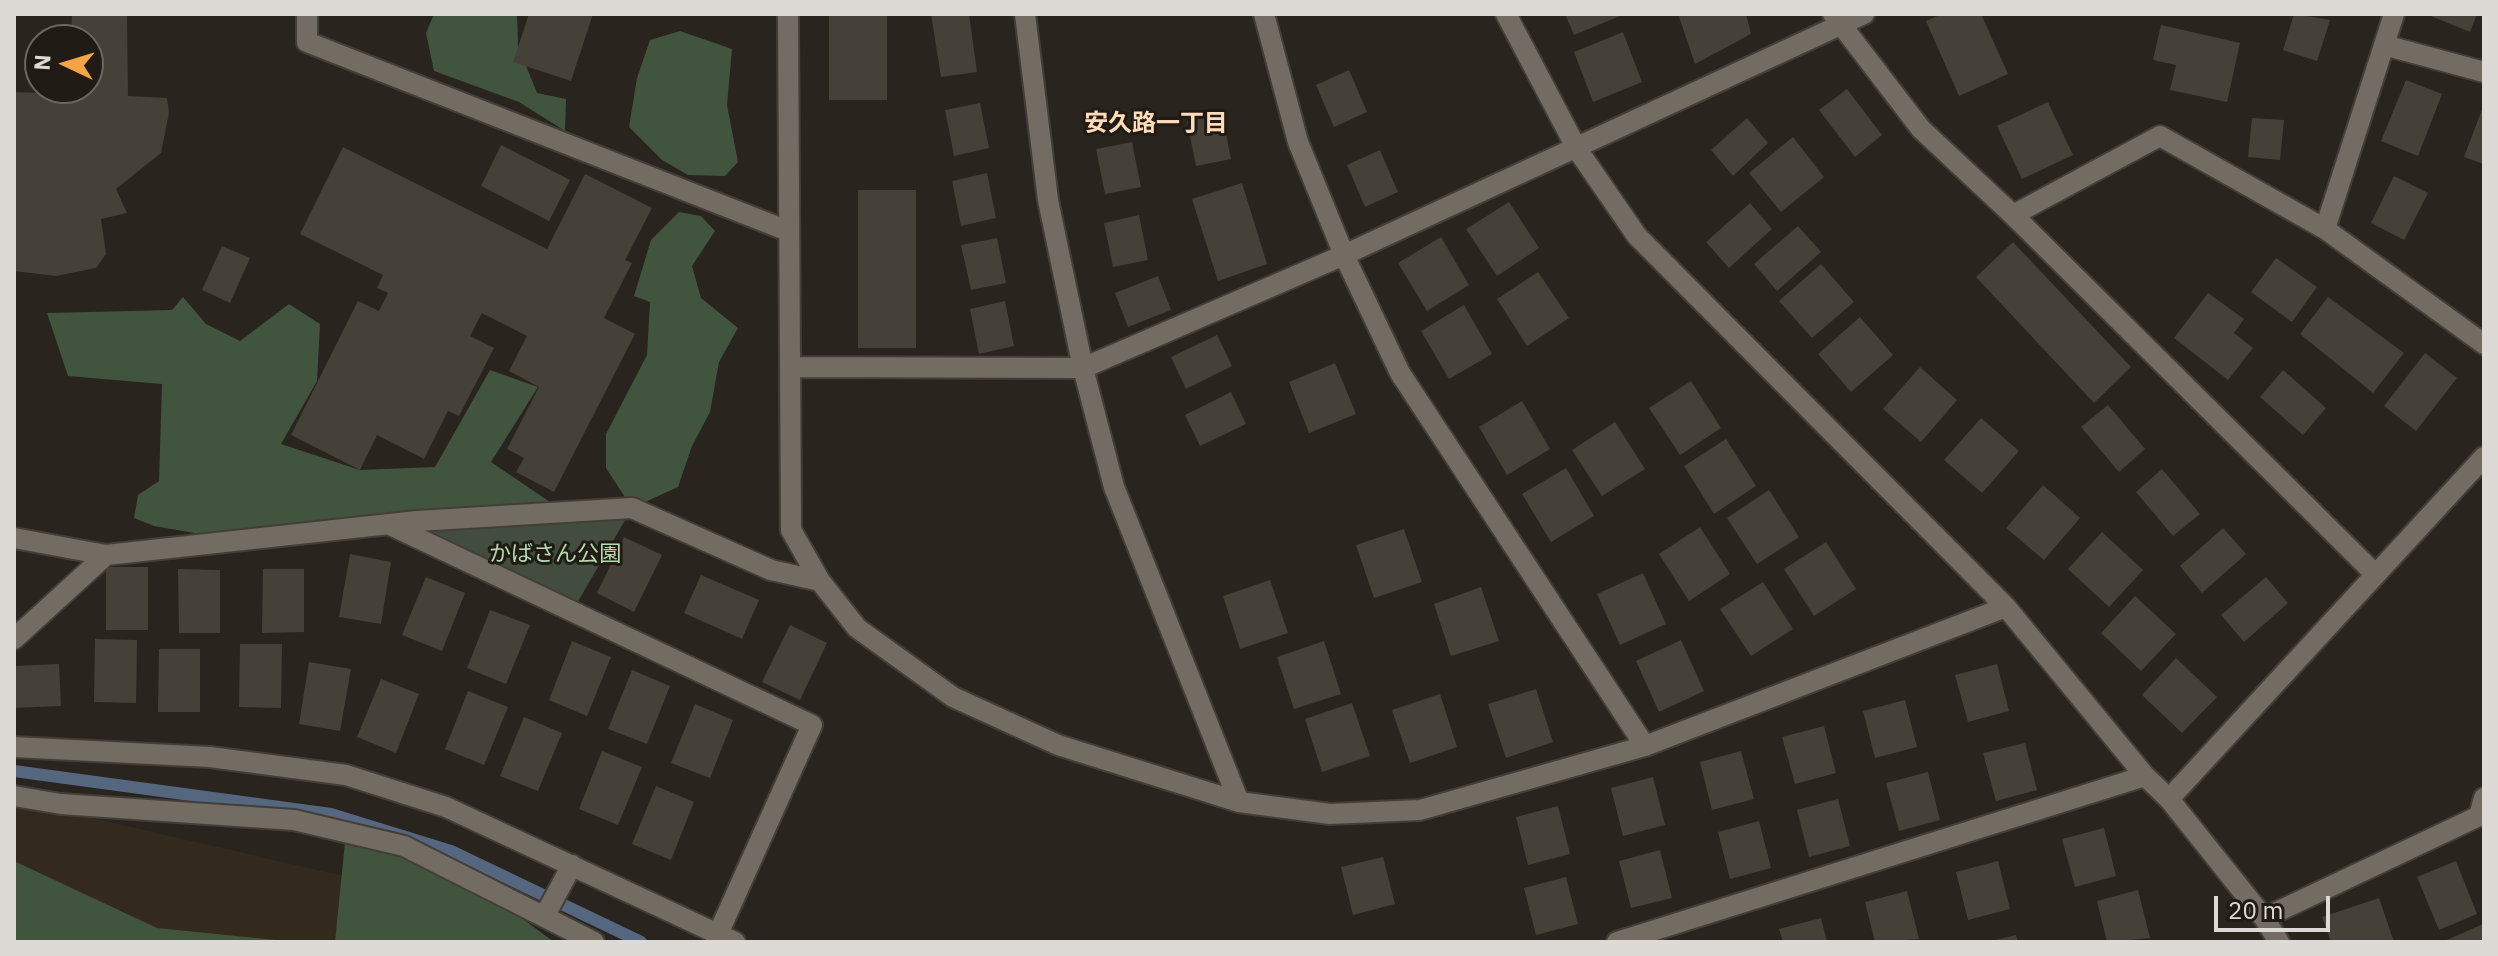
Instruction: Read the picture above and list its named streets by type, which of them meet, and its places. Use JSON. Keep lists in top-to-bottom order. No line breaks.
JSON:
{"districts":["安久路一丁目"],"parks":["かばさん公園"],"scale_bar":"20 m","north":"left"}
